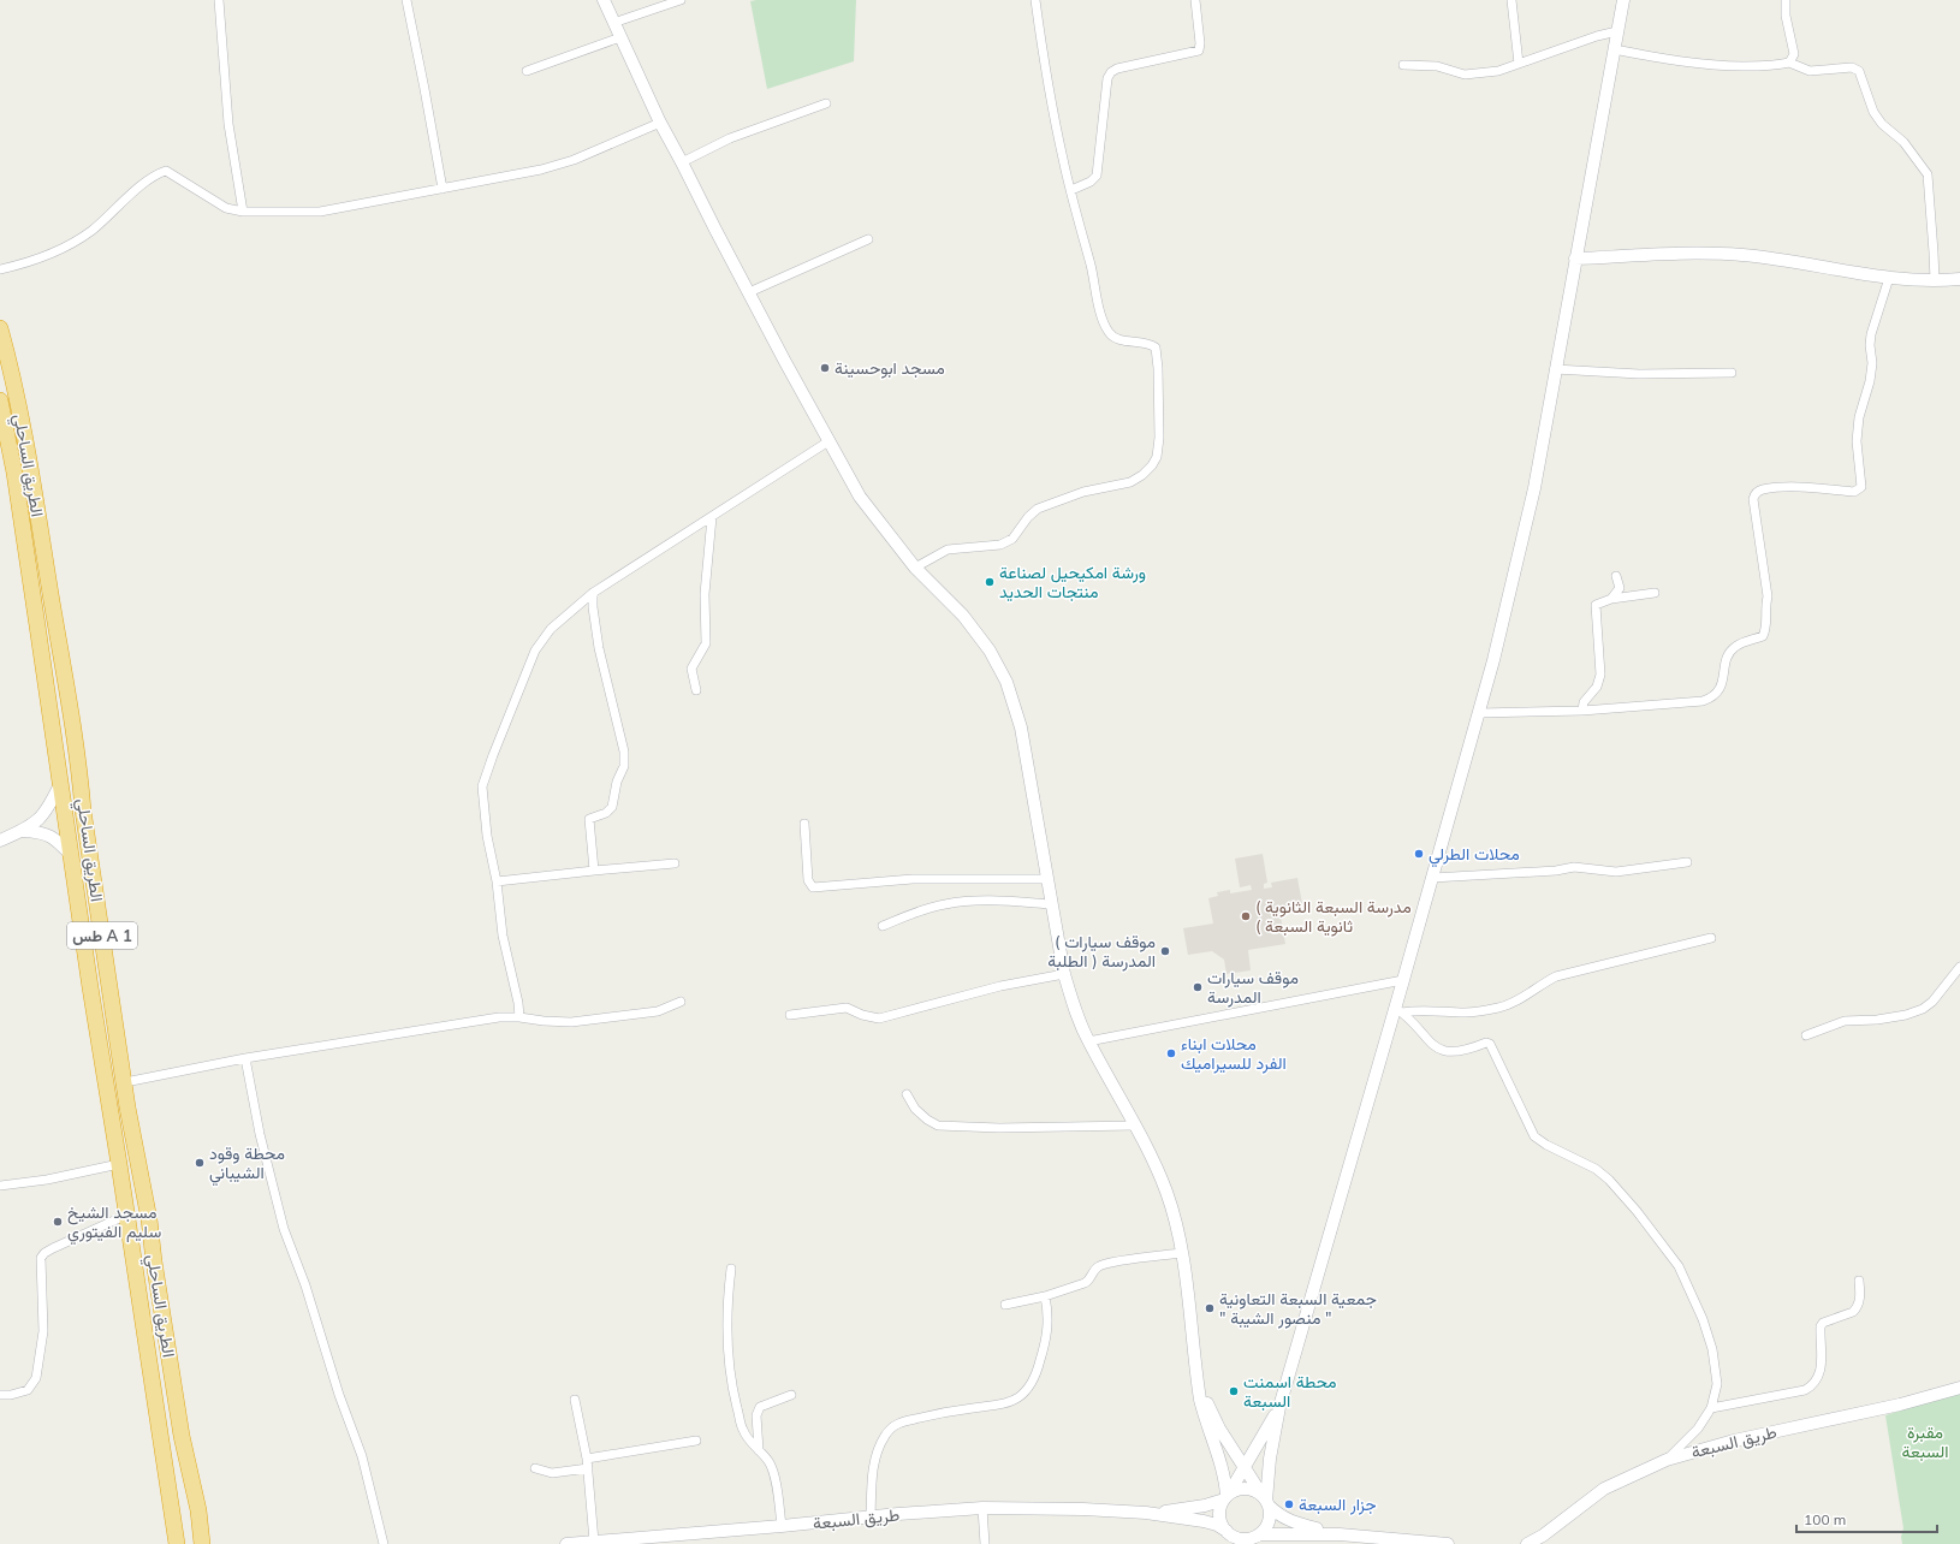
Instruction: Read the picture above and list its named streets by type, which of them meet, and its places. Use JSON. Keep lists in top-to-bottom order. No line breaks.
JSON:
{"streets":{"highway":["الطريق الساحلي","طس A 1"],"street":["طريق السبعة"]},"parks":["مقبرة السبعة"],"places":["مسجد ابوحسينة","ورشة امكيحيل لصناعة منتجات الحديد","محلات الطرلي","( مدرسة السبعة الثانوية ( ثانوية السبعة","( موقف سيارات المدرسة ( الطلبة","موقف سيارات المدرسة","محلات ابناء الفرد للسيراميك","محطة وقود الشيباني","مسجد الشيخ سليم الفيتوري","جمعية السبعة التعاونية \" منصور الشيبة \"","محطة اسمنت السبعة","جزار السبعة"],"scale_bar":"100 m"}
